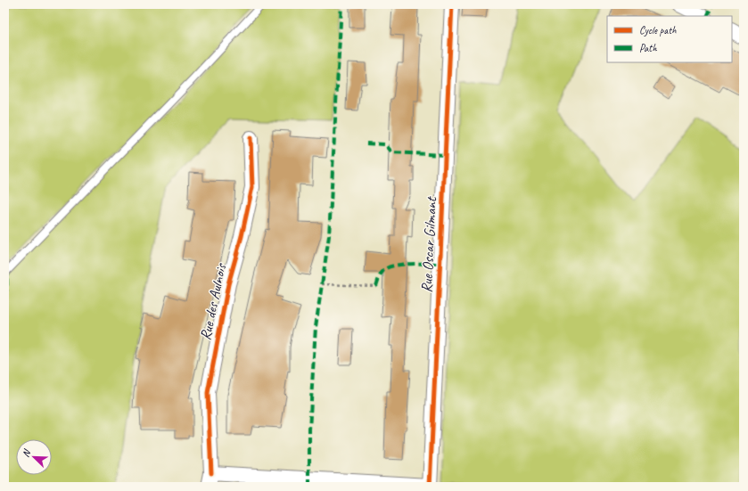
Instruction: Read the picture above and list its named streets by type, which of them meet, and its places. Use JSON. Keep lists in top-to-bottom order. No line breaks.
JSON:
{"streets":{"street":["Rue Oscar Gilmant","Rue des Aulnois"]},"crossings":[["Rue Oscar Gilmant","Rue des Aulnois"]],"legend":["Cycle path","Path"],"north":"top left"}
